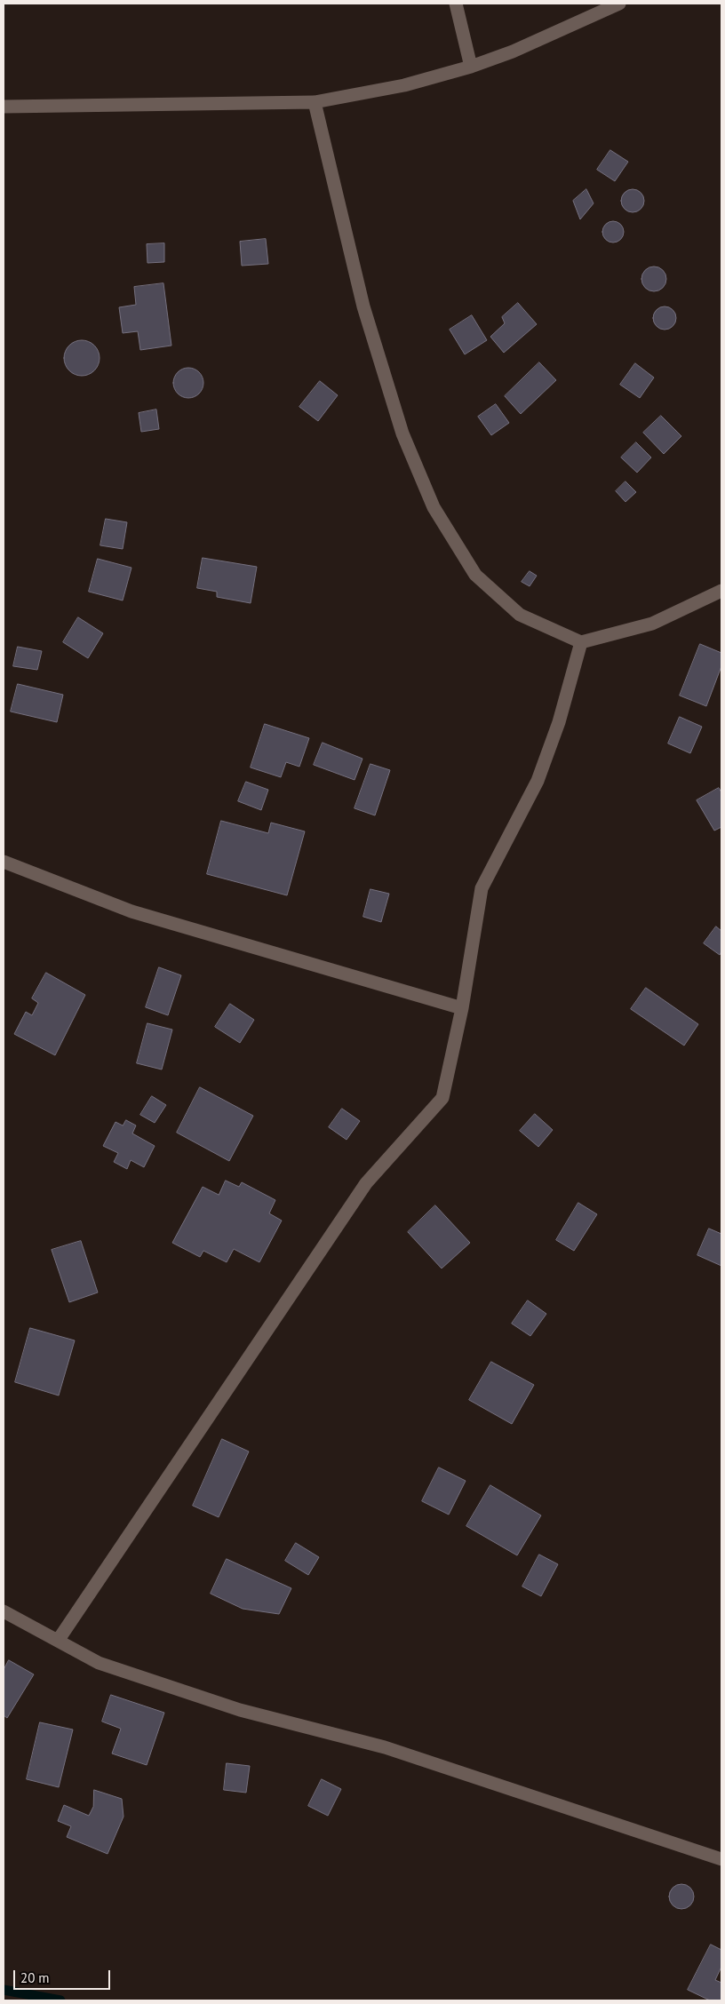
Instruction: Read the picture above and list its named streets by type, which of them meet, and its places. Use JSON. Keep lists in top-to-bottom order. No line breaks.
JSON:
{"scale_bar":"20 m"}
